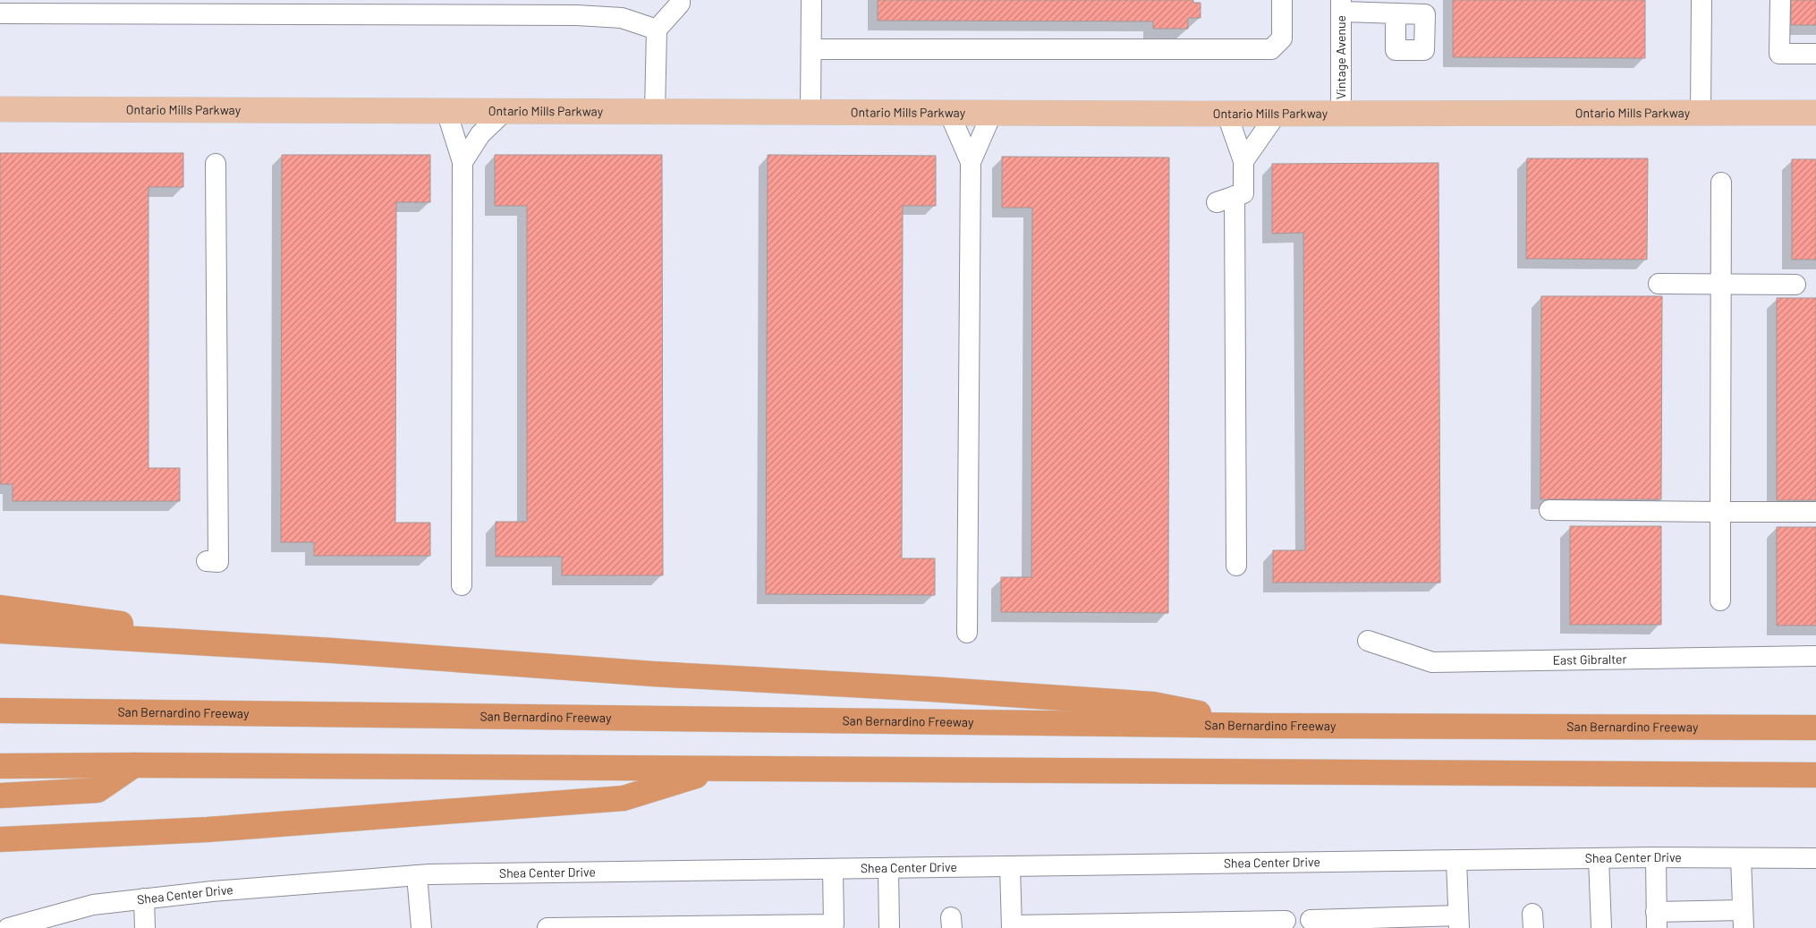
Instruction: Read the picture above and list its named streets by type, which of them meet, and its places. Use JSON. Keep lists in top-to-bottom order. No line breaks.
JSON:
{"streets":{"highway":["San Bernardino Freeway"],"main road":["Ontario Mills Parkway"],"street":["Vintage Avenue","East Gibralter","Shea Center Drive"]},"crossings":[["Vintage Avenue","Ontario Mills Parkway"]]}
